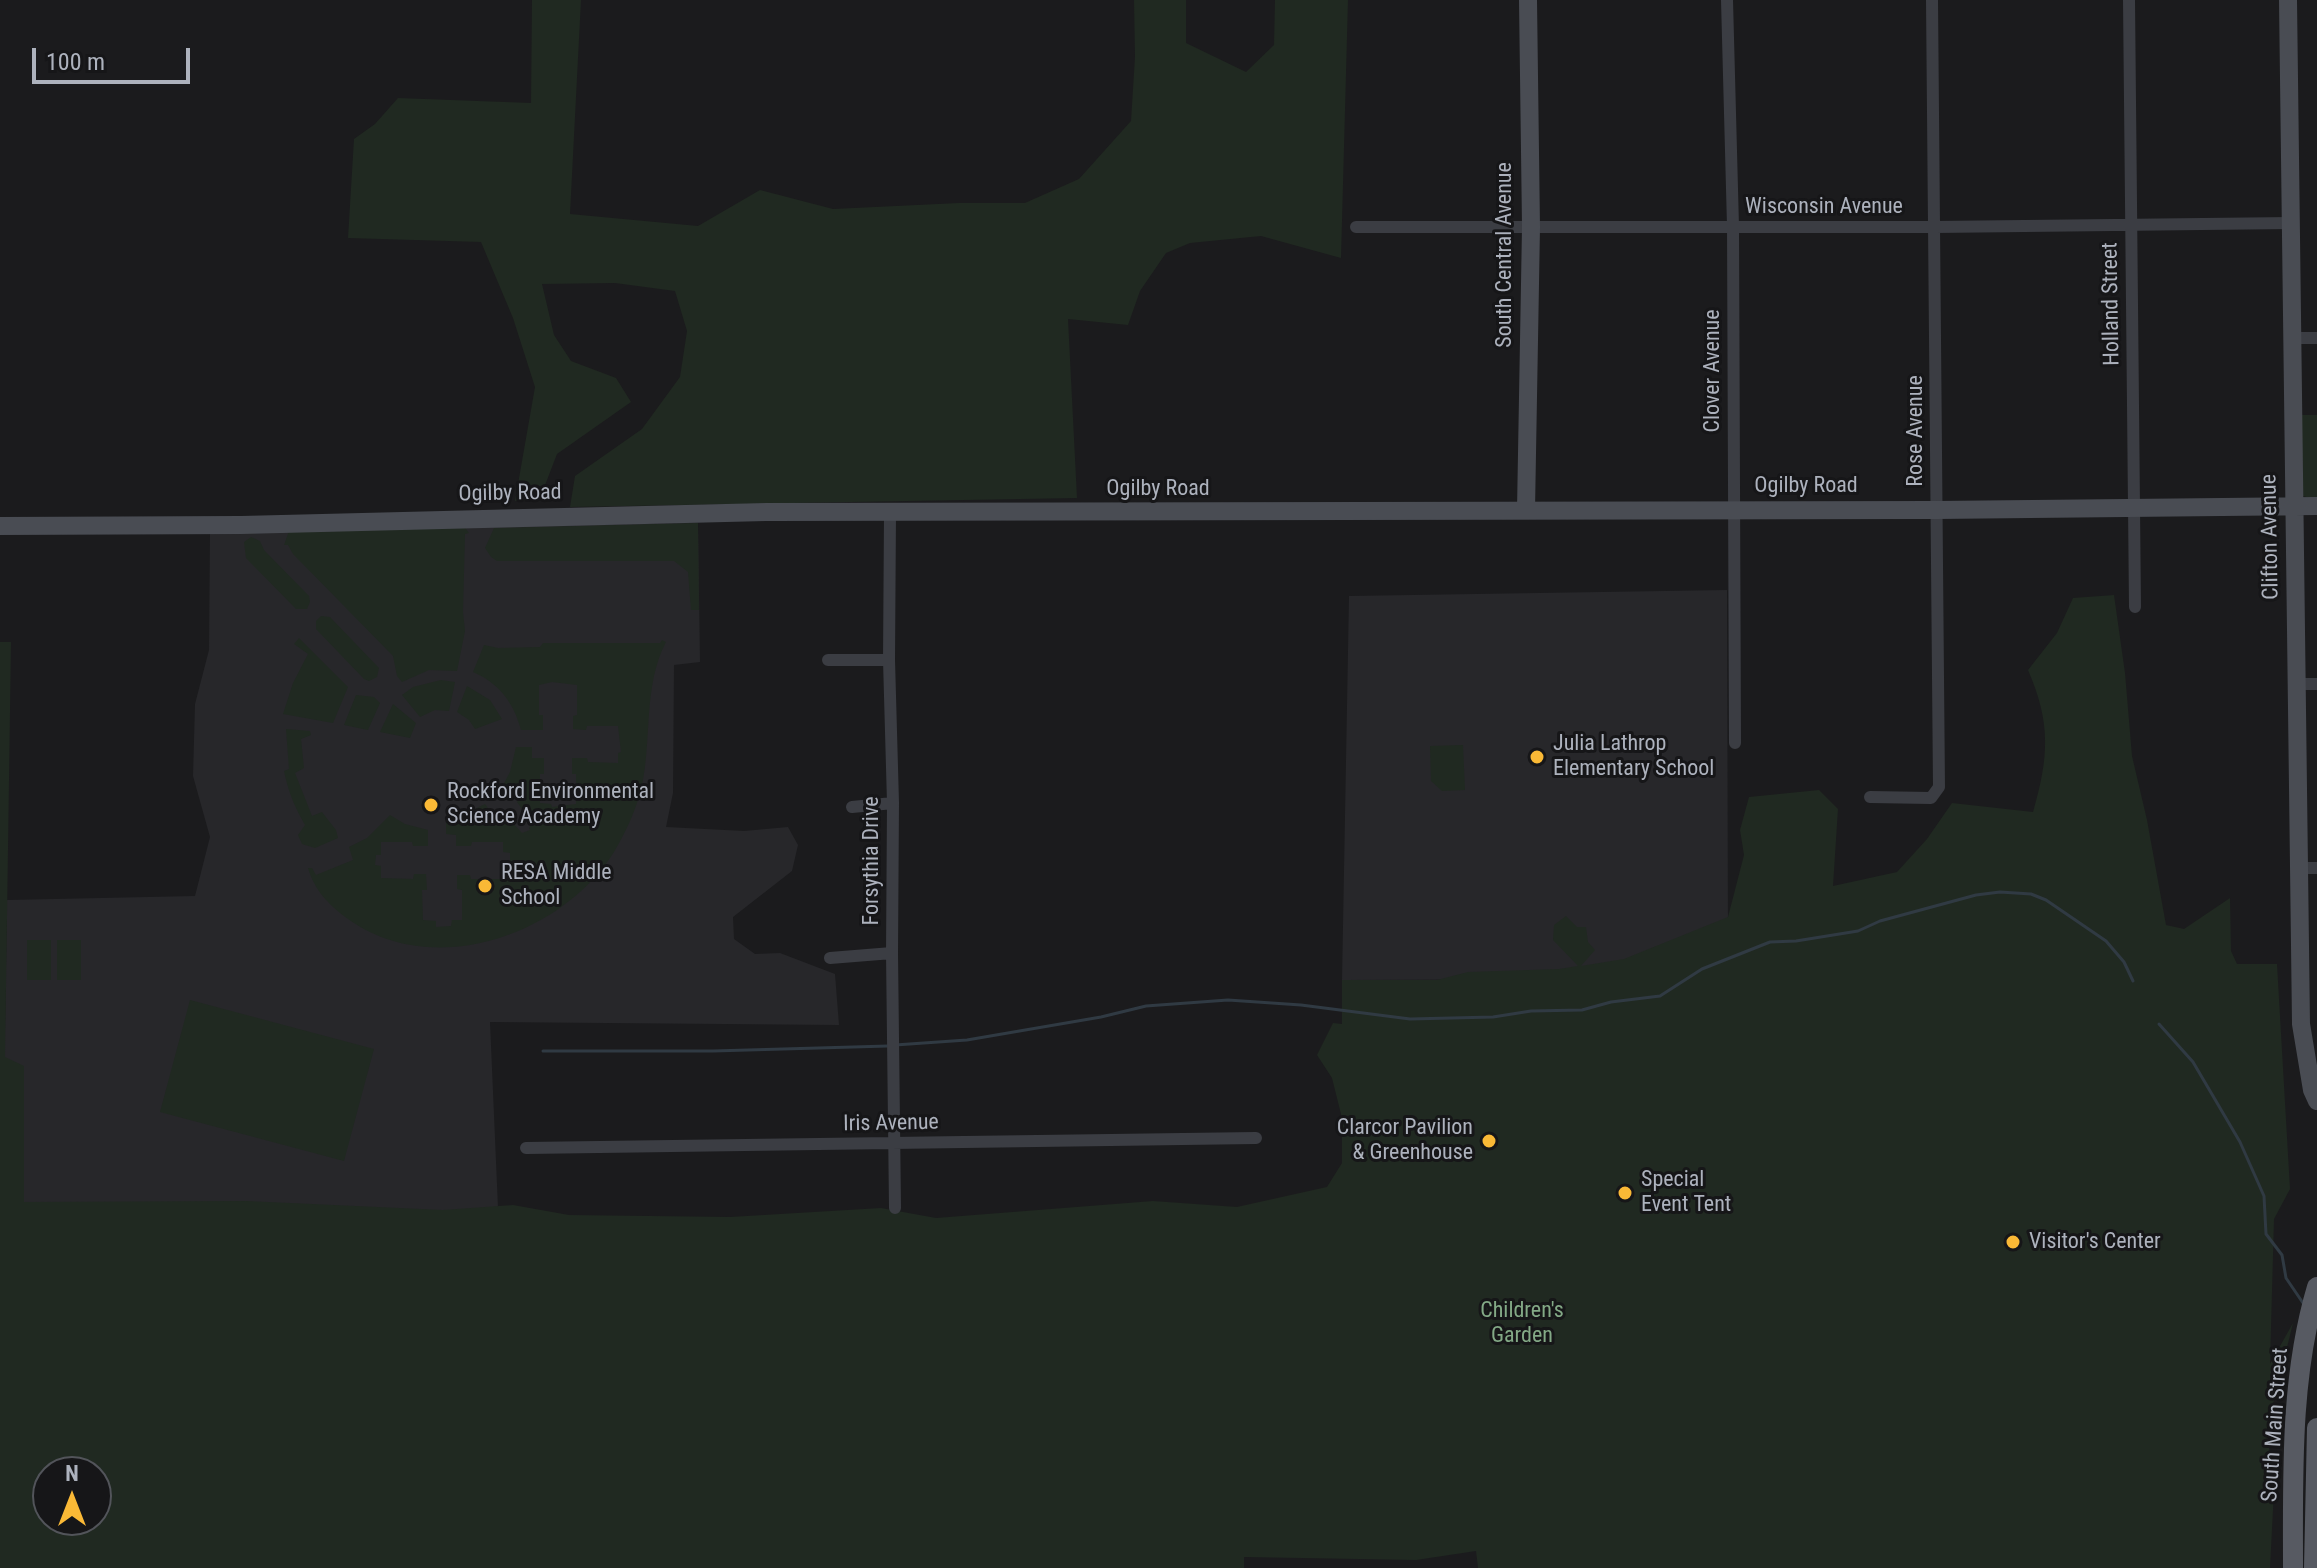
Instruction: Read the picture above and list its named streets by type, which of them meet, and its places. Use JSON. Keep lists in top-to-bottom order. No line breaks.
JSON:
{"streets":{"main road":["South Main Street"],"street":["Wisconsin Avenue","South Central Avenue","Holland Street","Clover Avenue","Rose Avenue","Ogilby Road","Clifton Avenue","Forsythia Drive","Iris Avenue"]},"crossings":[["Wisconsin Avenue","South Central Avenue"],["Wisconsin Avenue","Holland Street"],["Wisconsin Avenue","Clover Avenue"],["Wisconsin Avenue","Rose Avenue"],["Wisconsin Avenue","Clifton Avenue"],["South Central Avenue","Ogilby Road"],["Holland Street","Ogilby Road"],["Clover Avenue","Ogilby Road"],["Rose Avenue","Ogilby Road"],["Ogilby Road","Clifton Avenue"],["Ogilby Road","Forsythia Drive"],["Forsythia Drive","Iris Avenue"]],"parks":["Children's Garden"],"places":["Julia Lathrop Elementary School","Rockford Environmental Science Academy","RESA Middle School","Clarcor Pavilion & Greenhouse","Special Event Tent","Visitor's Center"],"scale_bar":"100 m","north":"top"}
